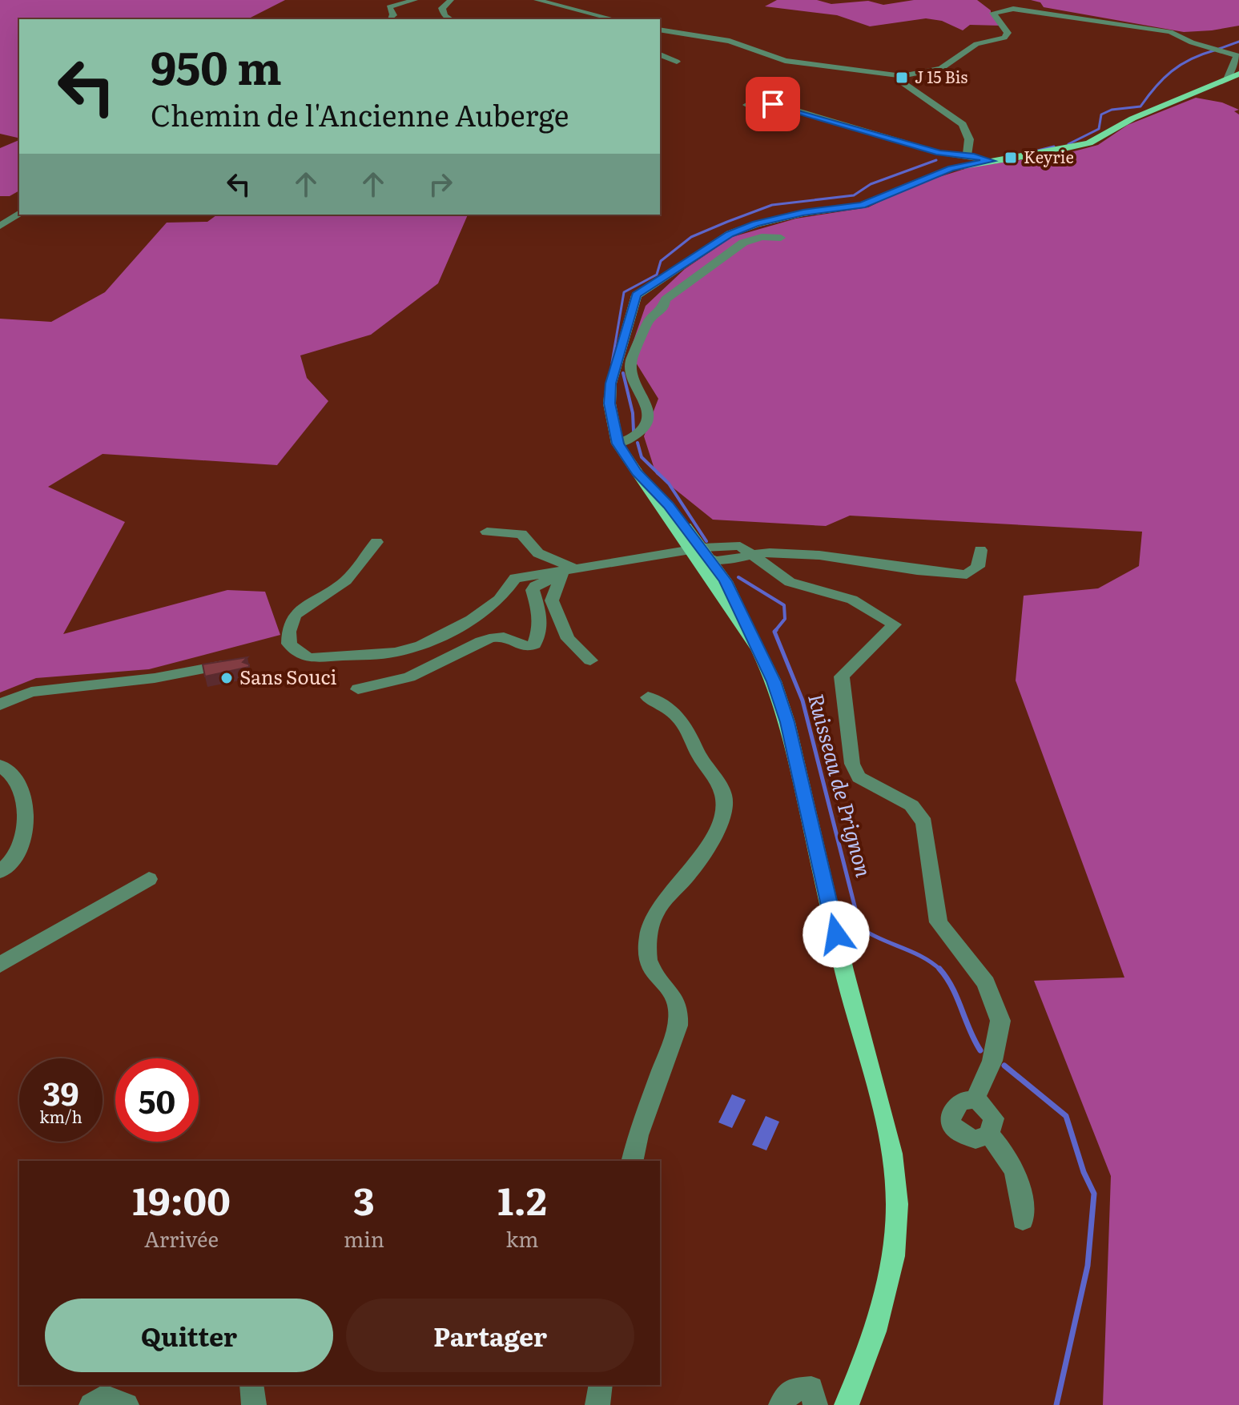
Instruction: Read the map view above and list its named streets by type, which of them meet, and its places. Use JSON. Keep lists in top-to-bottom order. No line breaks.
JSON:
{"water":["Ruisseau de Prignon"],"places":{"transit":["J 15 Bis","Keyrie"],"other":["Sans Souci"]},"page":{"turn":["950 m","Chemin de l'Ancienne Auberge"],"speed":"39 km/h","limit":"50","eta":["19:00","Arrivée","3","min","1.2","km"],"buttons":["Quitter","Partager"]}}
